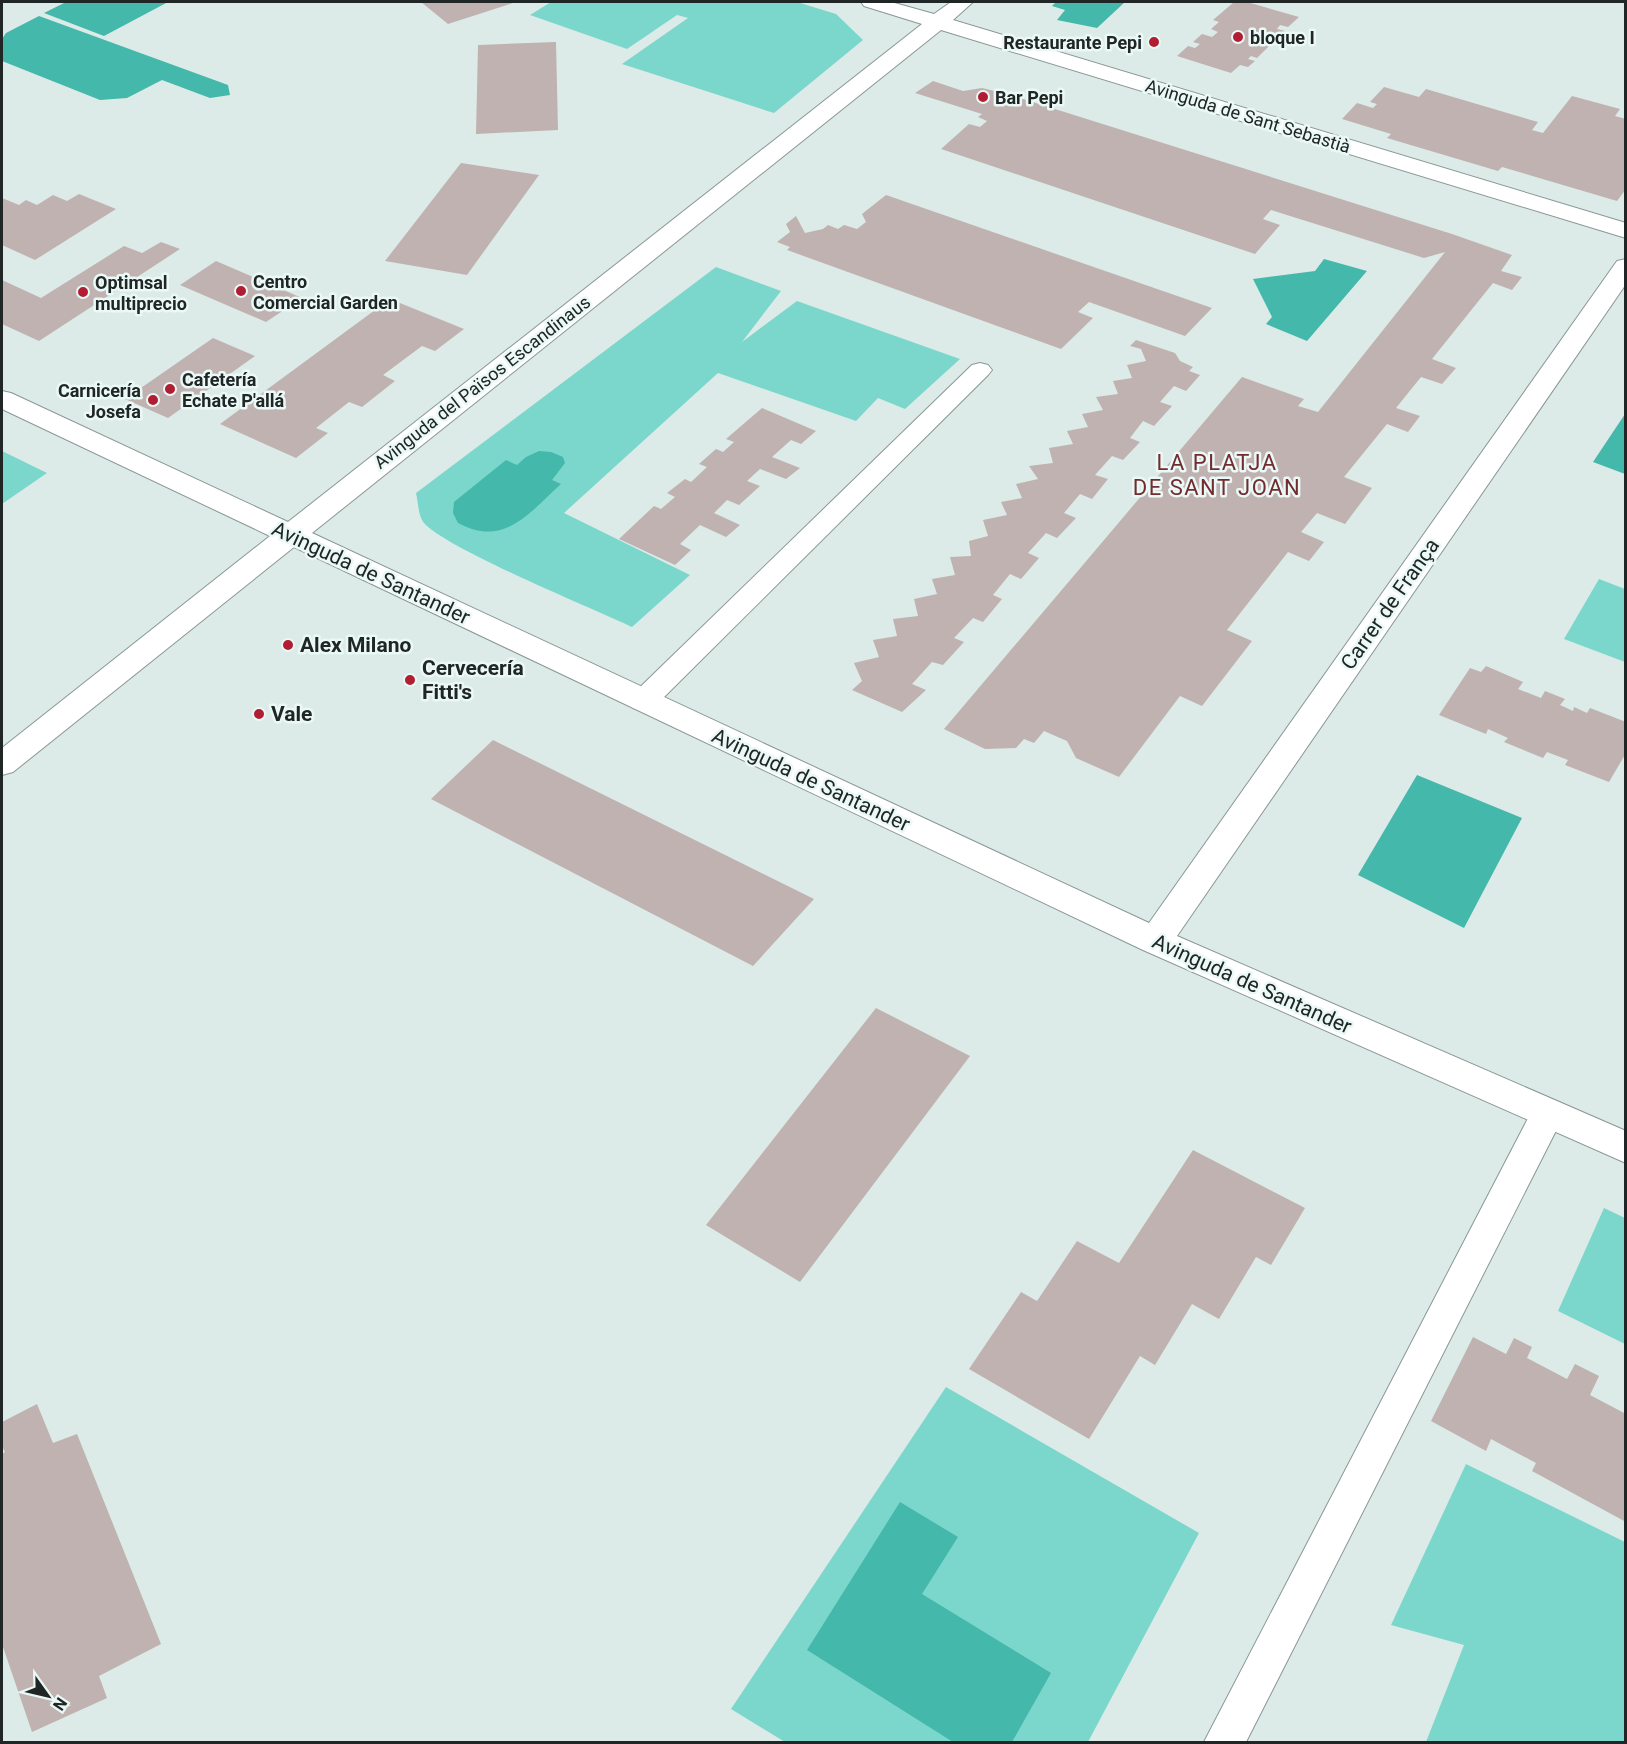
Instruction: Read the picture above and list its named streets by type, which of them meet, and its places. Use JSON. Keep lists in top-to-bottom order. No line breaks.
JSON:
{"streets":{"street":["Avinguda de Sant Sebastià","Avinguda del Països Escandinaus","Avinguda de Santander","Carrer de França"]},"crossings":[["Avinguda de Sant Sebastià","Avinguda del Països Escandinaus"],["Avinguda del Països Escandinaus","Avinguda de Santander"],["Avinguda de Santander","Carrer de França"]],"districts":["LA PLATJA DE SANT JOAN"],"places":["bloque I","Restaurante Pepi","Bar Pepi","Centro Comercial Garden","Optimsal multiprecio","Cafetería Echate P'allá","Carnicería Josefa","Alex Milano","Cervecería Fitti's","Vale"],"north":"bottom right"}
